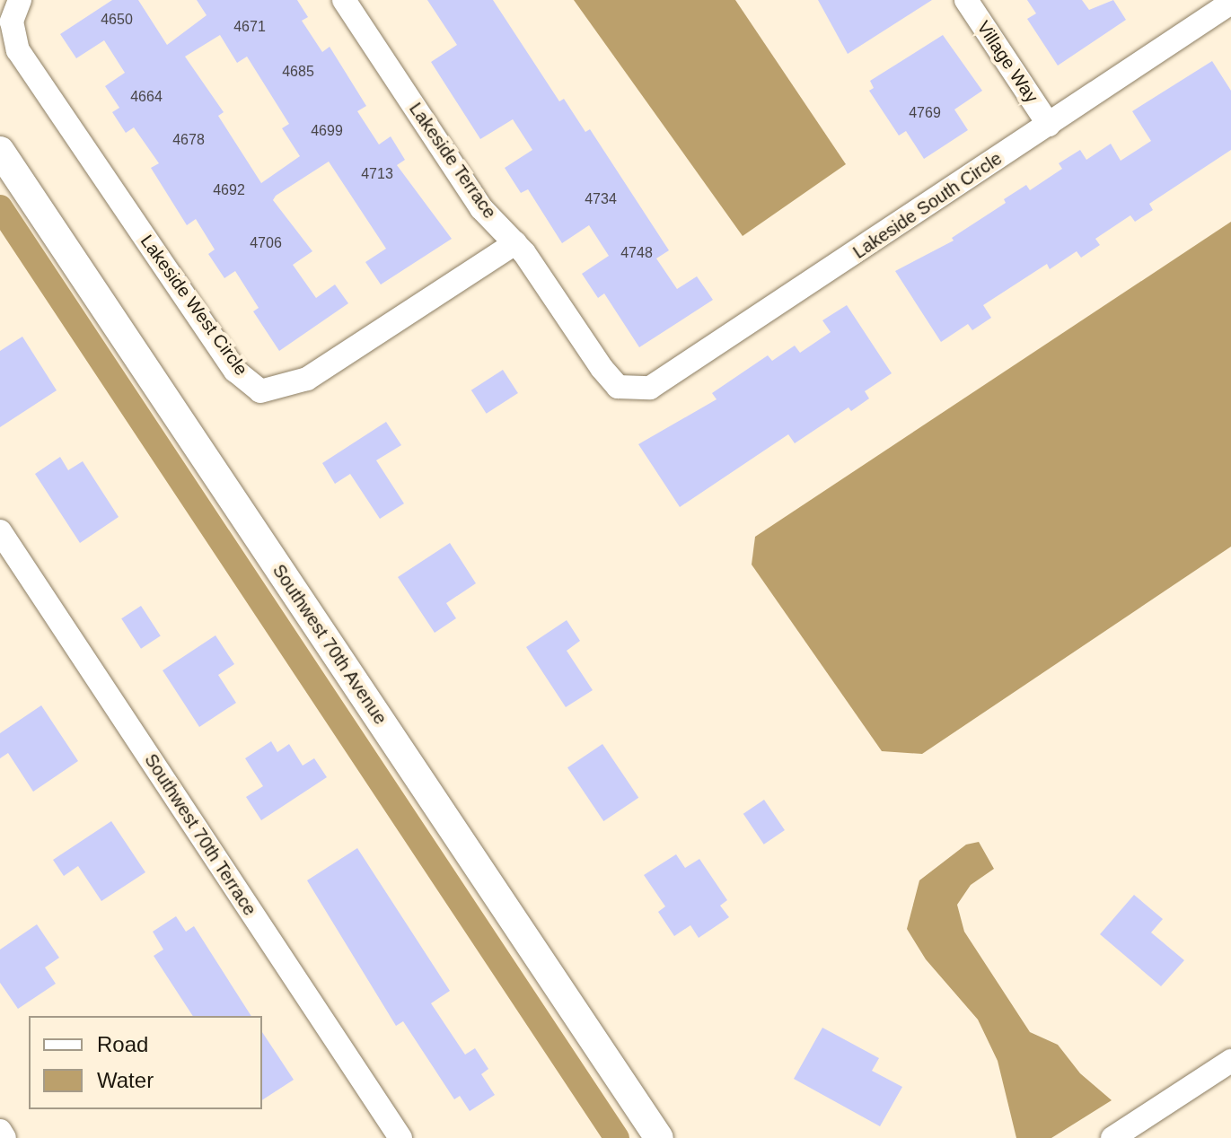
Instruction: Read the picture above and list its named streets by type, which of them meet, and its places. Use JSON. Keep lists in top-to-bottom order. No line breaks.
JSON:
{"streets":{"street":["Village Way","Lakeside Terrace","Lakeside South Circle","Lakeside West Circle","Southwest 70th Avenue","Southwest 70th Terrace"]},"crossings":[["Village Way","Lakeside South Circle"],["Lakeside Terrace","Lakeside South Circle"],["Lakeside Terrace","Lakeside West Circle"]],"house_numbers":["4650","4671","4685","4664","4769","4699","4678","4713","4692","4734","4706","4748"],"legend":["Road","Water"]}
